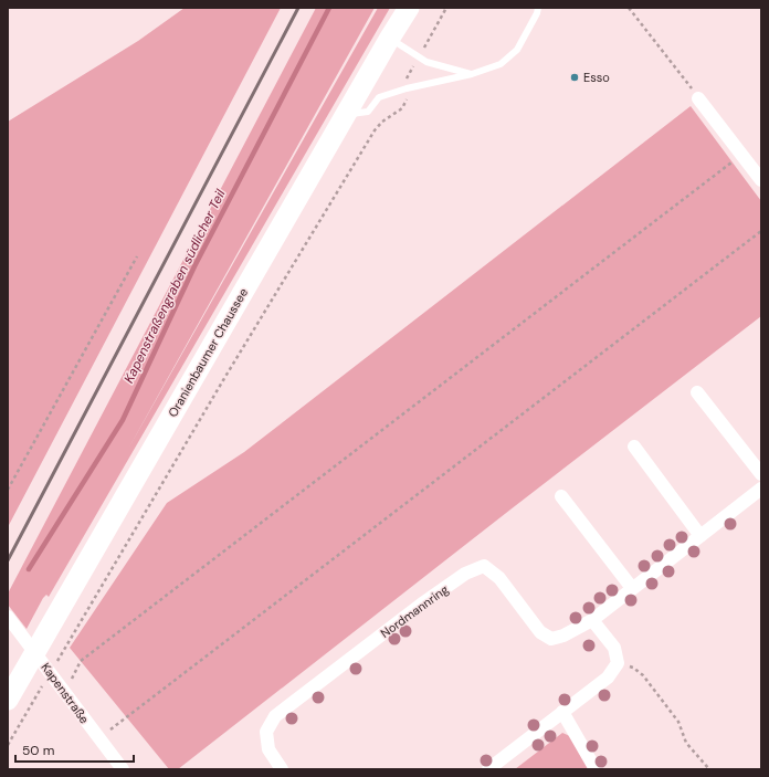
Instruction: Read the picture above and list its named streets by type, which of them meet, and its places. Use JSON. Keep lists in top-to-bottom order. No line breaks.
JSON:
{"streets":{"main road":["Oranienbaumer Chaussee"],"street":["Nordmannring","Kapenstraße"]},"water":["Kapenstraßengraben südlicher Teil"],"places":["Esso"],"scale_bar":"50 m"}
